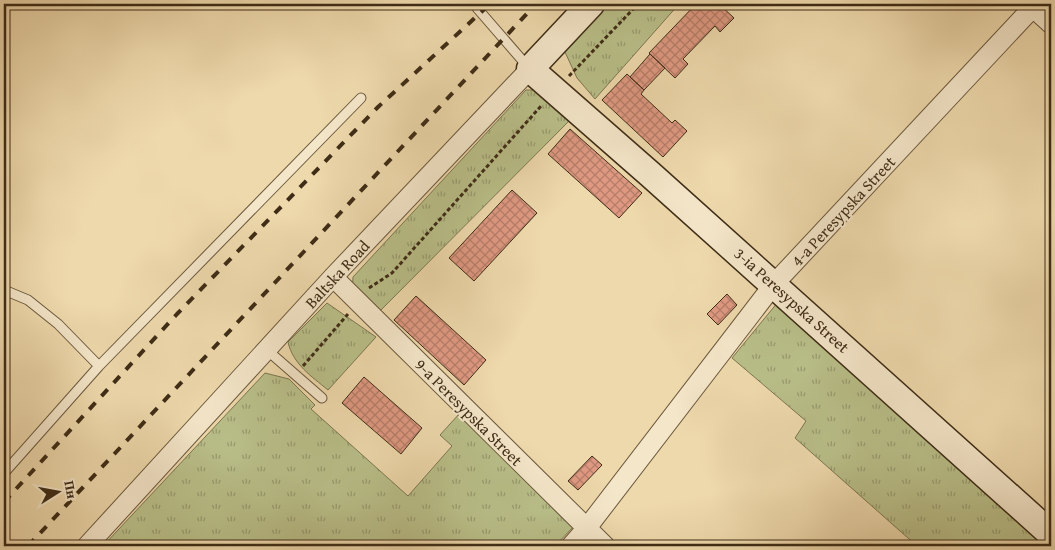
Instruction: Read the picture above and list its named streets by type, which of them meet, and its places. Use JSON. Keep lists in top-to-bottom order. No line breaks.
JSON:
{"streets":{"main road":["Baltska Road","3-ia Peresypska Street"],"street":["4-a Peresypska Street","9-a Peresypska Street"]},"crossings":[["4-a Peresypska Street","3-ia Peresypska Street"],["4-a Peresypska Street","9-a Peresypska Street"],["Baltska Road","3-ia Peresypska Street"],["Baltska Road","9-a Peresypska Street"]],"north":"right"}
